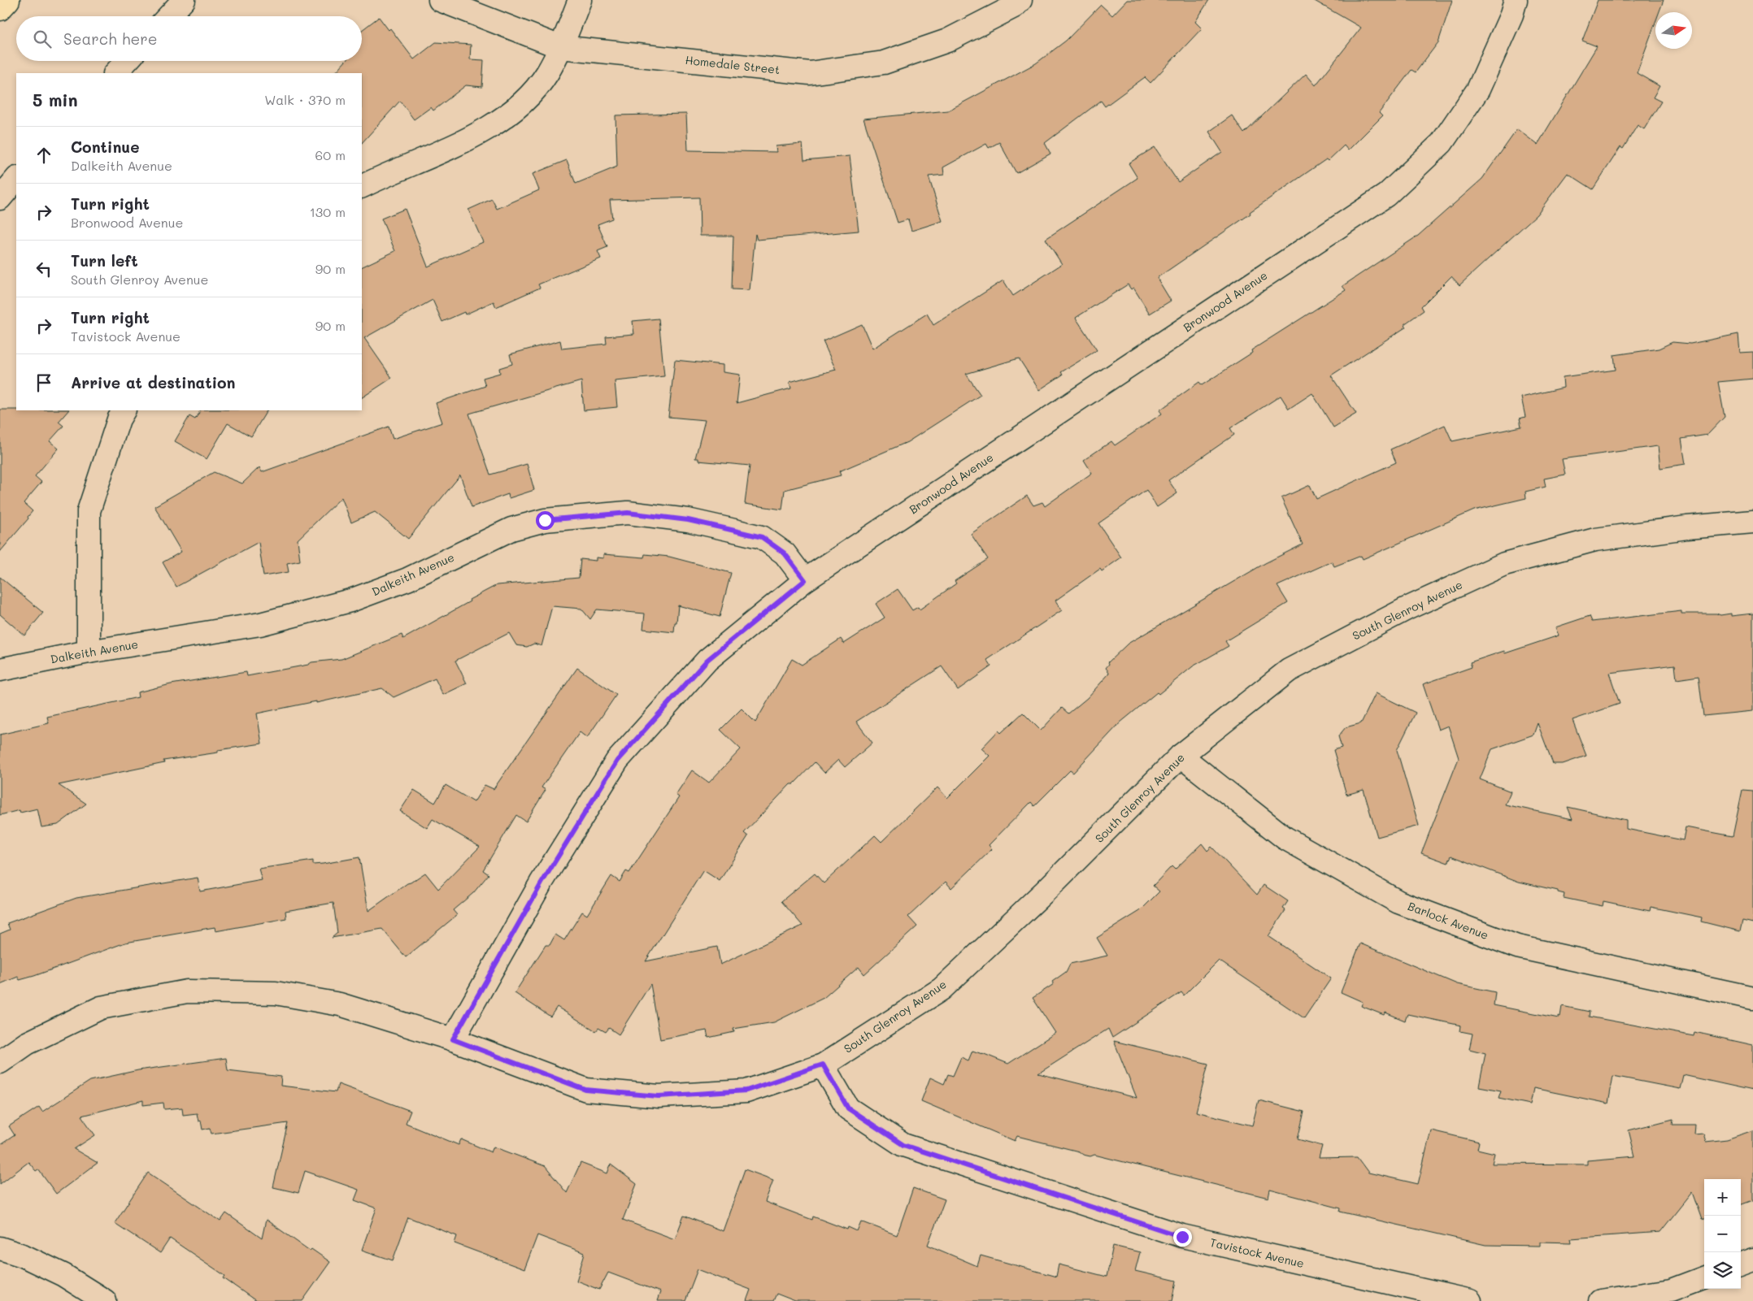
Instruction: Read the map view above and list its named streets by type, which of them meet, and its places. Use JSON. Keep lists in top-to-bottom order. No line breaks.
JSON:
{"streets":{"street":["Homedale Street","Bronwood Avenue","Dalkeith Avenue","South Glenroy Avenue","Barlock Avenue","Tavistock Avenue"]},"crossings":[["Bronwood Avenue","Dalkeith Avenue"],["Bronwood Avenue","South Glenroy Avenue"],["South Glenroy Avenue","Barlock Avenue"],["South Glenroy Avenue","Tavistock Avenue"]],"north":"right","page":{"search":"Search here","heading":["5 min","Walk · 370 m"],"list":[["Continue","Dalkeith Avenue","60 m"],["Turn right","Bronwood Avenue","130 m"],["Turn left","South Glenroy Avenue","90 m"],["Turn right","Tavistock Avenue","90 m"],"Arrive at destination"],"map_buttons":["+","−"]}}
